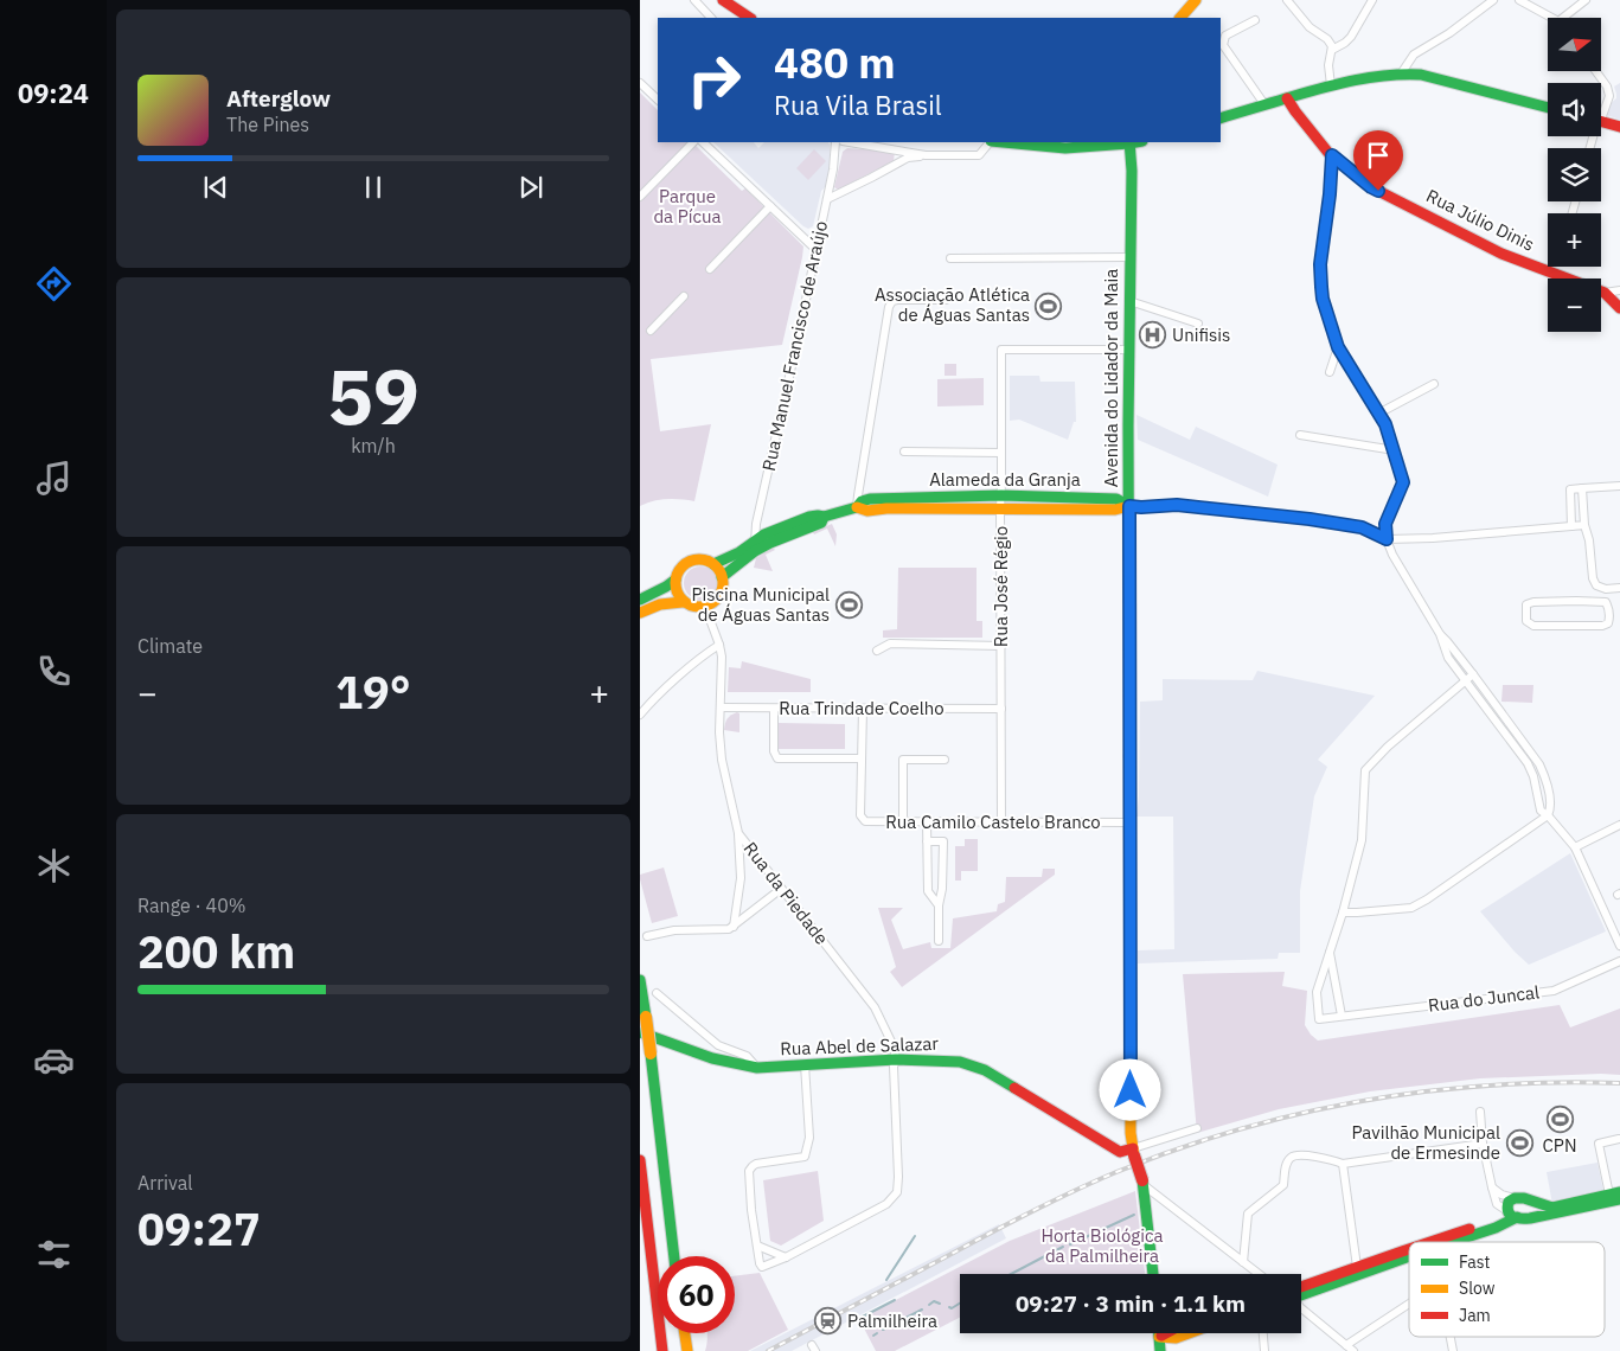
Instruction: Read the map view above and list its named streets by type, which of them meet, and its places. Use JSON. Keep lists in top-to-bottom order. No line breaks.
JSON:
{"streets":{"main road":["Rua Júlio Dinis","Avenida do Lidador da Maia","Alameda da Granja","Rua Abel de Salazar"],"street":["Rua Manuel Francisco de Araújo","Rua José Régio","Rua Trindade Coelho","Rua Camilo Castelo Branco","Rua da Piedade","Rua do Juncal"]},"crossings":[["Rua Manuel Francisco de Araújo","Alameda da Granja"],["Avenida do Lidador da Maia","Alameda da Granja"],["Avenida do Lidador da Maia","Rua José Régio"],["Avenida do Lidador da Maia","Rua Camilo Castelo Branco"],["Avenida do Lidador da Maia","Rua Abel de Salazar"],["Alameda da Granja","Rua José Régio"],["Alameda da Granja","Rua da Piedade"],["Rua José Régio","Rua Trindade Coelho"],["Rua José Régio","Rua Camilo Castelo Branco"],["Rua Trindade Coelho","Rua Camilo Castelo Branco"],["Rua Trindade Coelho","Rua da Piedade"],["Rua da Piedade","Rua Abel de Salazar"]],"parks":["Parque da Pícua","Horta Biológica da Palmilheira"],"places":{"sports":["Associação Atlética de Águas Santas","Piscina Municipal de Águas Santas","CPN","Pavilhão Municipal de Ermesinde"],"hospital":["Unifisis"],"station":["Palmilheira"]},"legend":["Fast","Slow","Jam"],"north":"right","page":{"tabs":"09:24","map_buttons":["+","−"],"turn":["480 m","Rua Vila Brasil"],"song":["Afterglow","The Pines"],"tile":[["59","km/h"],"Climate",["Range · 40%","200 km"],["Arrival","09:27"]],"heat":["−","19°","+"],"limit":"60","trip":"09:27 · 3 min · 1.1 km"}}
